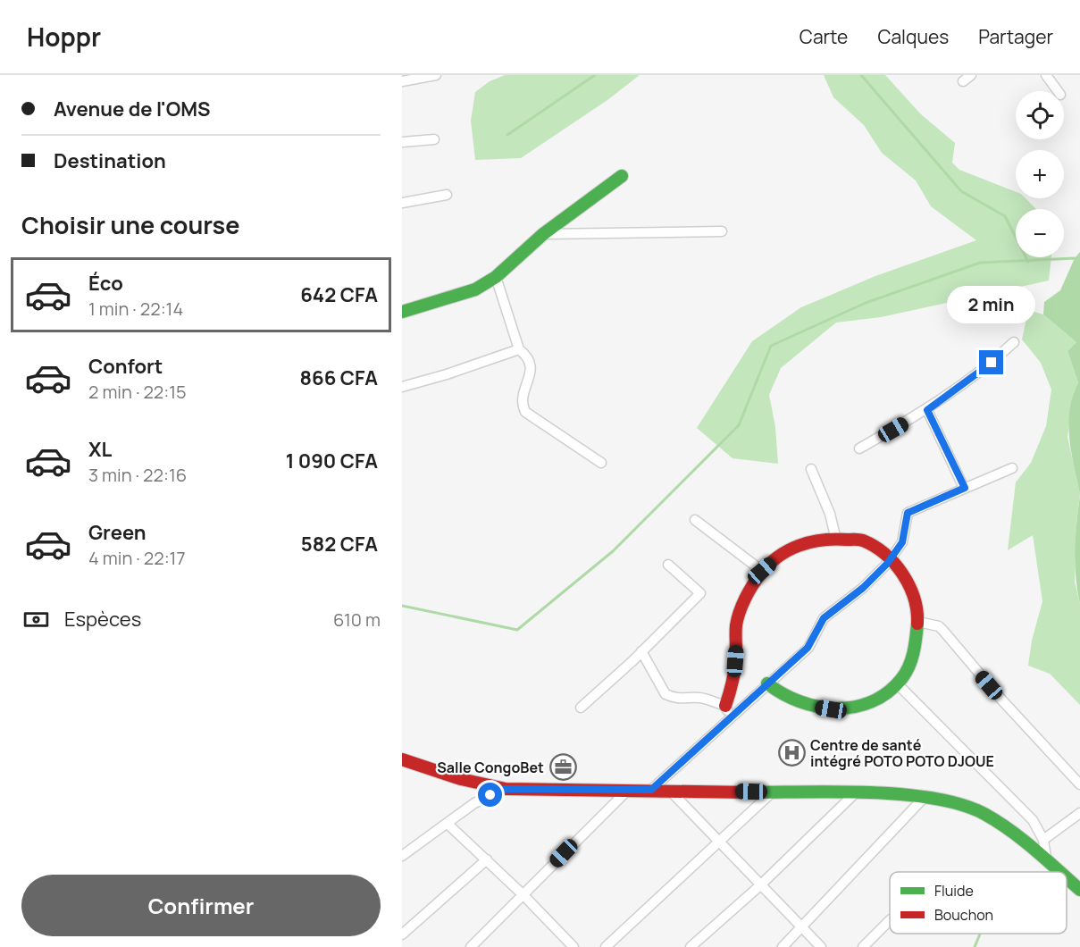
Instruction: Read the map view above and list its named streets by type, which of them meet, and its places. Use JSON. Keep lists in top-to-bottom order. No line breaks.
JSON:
{"places":{"hospital":["Centre de santé intégré POTO POTO DJOUE"],"office":["Salle CongoBet"]},"legend":["Fluide","Bouchon"],"page":{"header":"Hoppr","nav":["Carte","Calques","Partager"],"banner":["Avenue de l'OMS","Destination"],"map_buttons":["+","−"],"heading":"Choisir une course","list":[{"name":"Éco","note":"1 min · 22:14","value":"642 CFA"},{"name":"Confort","note":"2 min · 22:15","value":"866 CFA"},{"name":"XL","note":"3 min · 22:16","value":"1 090 CFA"},{"name":"Green","note":"4 min · 22:17","value":"582 CFA"}],"bubble":"2 min","pay":["Espèces","610 m"],"buttons":"Confirmer"}}
